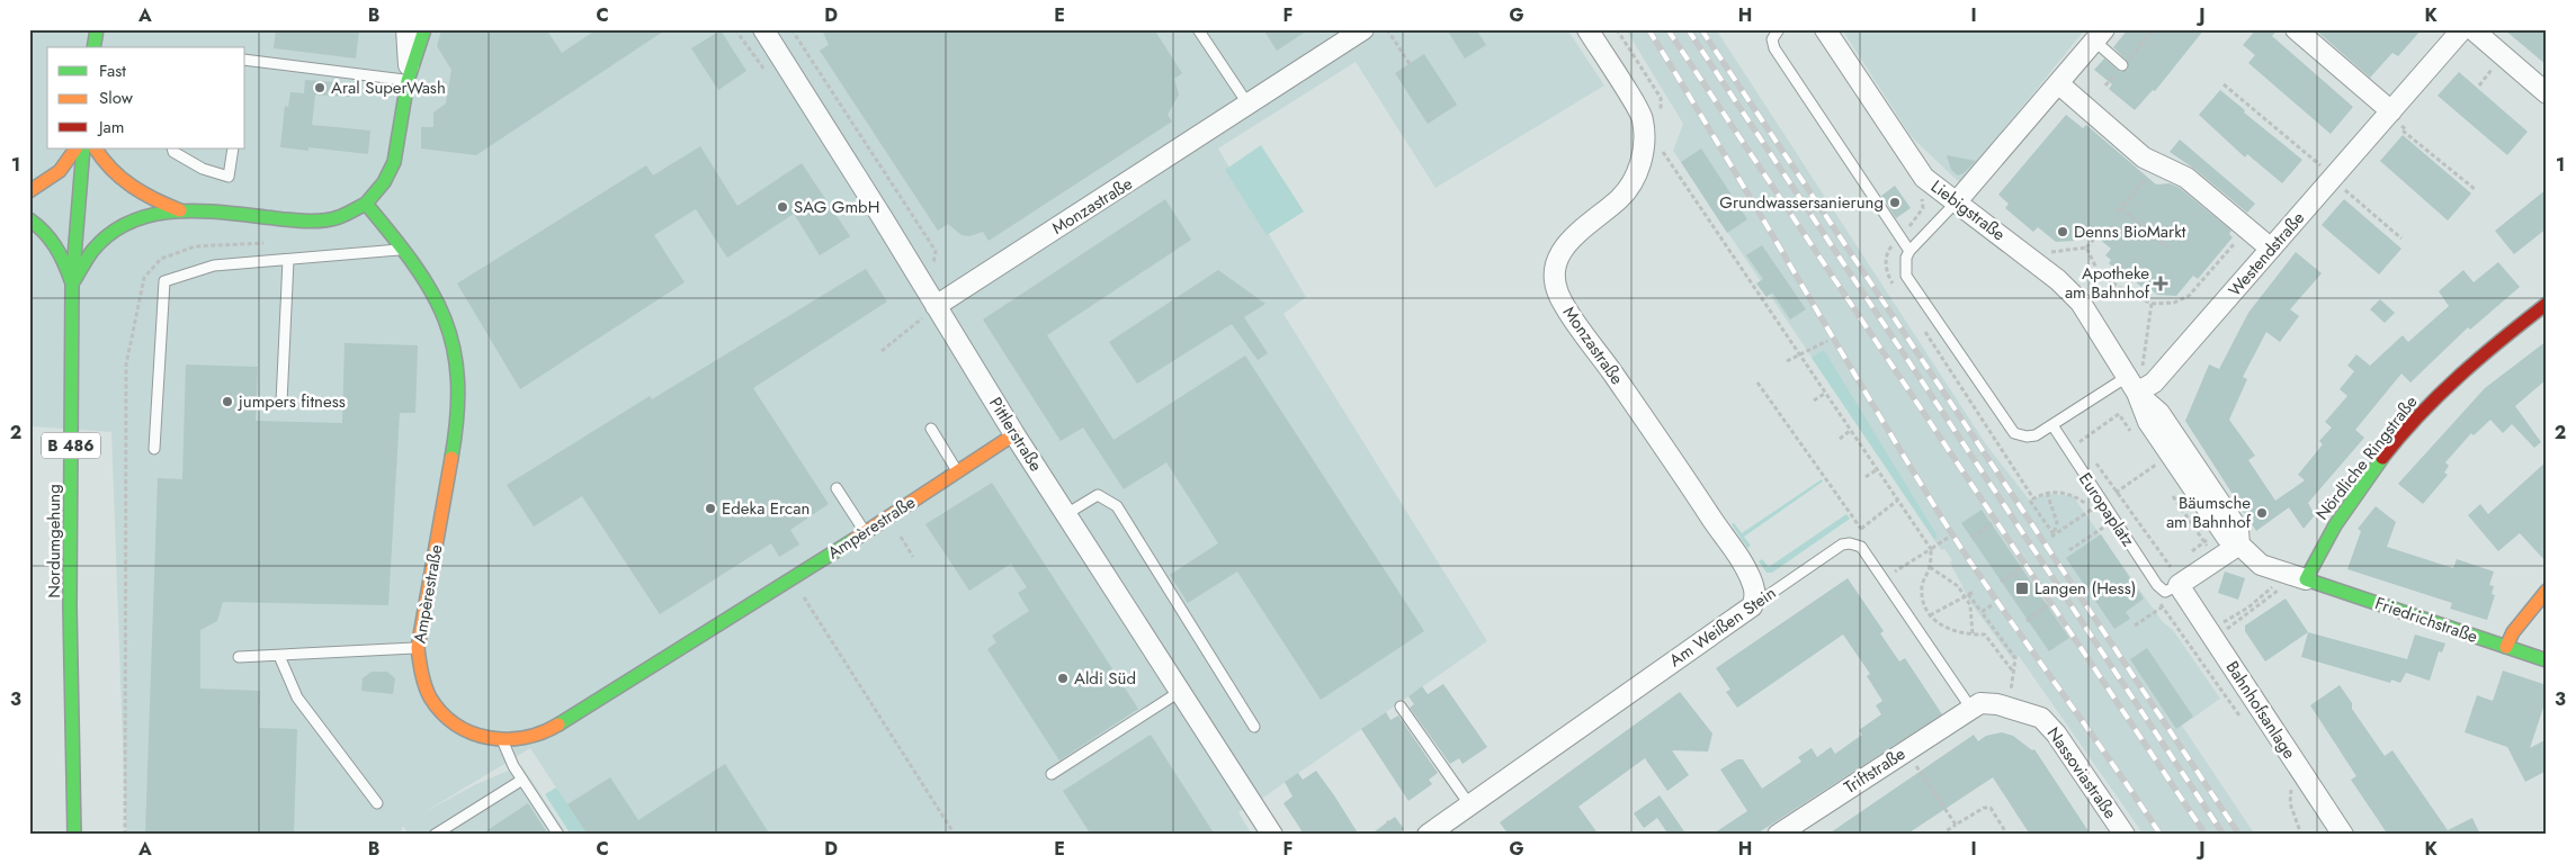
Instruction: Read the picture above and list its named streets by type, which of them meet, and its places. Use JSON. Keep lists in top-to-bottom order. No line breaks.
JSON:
{"streets":{"street":["Monzastraße","Liebigstraße","Westendstraße","Pittlerstraße","B 486","Nördliche Ringstraße","Ampèrestraße","Nordumgehung","Friedrichstraße","Am Weißen Stein","Bahnhofsanlage","Triftstraße","Nassoviastraße"],"lane":["Europaplatz"]},"crossings":[["Monzastraße","Pittlerstraße"],["Monzastraße","Am Weißen Stein"],["Liebigstraße","Westendstraße"],["Pittlerstraße","Ampèrestraße"],["Nördliche Ringstraße","Friedrichstraße"],["Europaplatz","Bahnhofsanlage"],["Am Weißen Stein","Triftstraße"],["Am Weißen Stein","Nassoviastraße"],["Triftstraße","Nassoviastraße"]],"places":{"other":["Aral SuperWash","Grundwassersanierung","SAG GmbH","Denns BioMarkt","jumpers fitness","Edeka Ercan","Bäumsche am Bahnhof","Aldi Süd"],"health":["Apotheke am Bahnhof"],"transit":["Langen (Hess)"]},"legend":["Fast","Slow","Jam"],"grid":{"columns":["A","B","C","D","E","F","G","H","I","J","K"],"rows":["1","2","3"]}}
